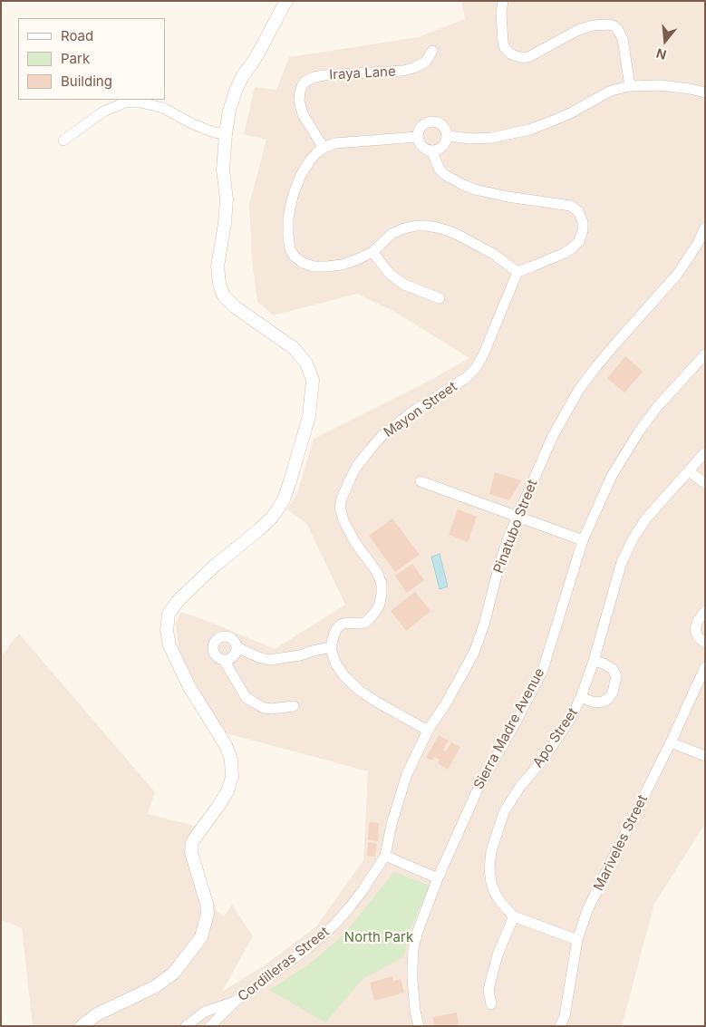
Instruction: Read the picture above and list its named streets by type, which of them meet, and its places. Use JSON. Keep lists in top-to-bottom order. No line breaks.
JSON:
{"streets":{"street":["Iraya Lane","Mayon Street","Pinatubo Street","Sierra Madre Avenue","Apo Street","Mariveles Street","Cordilleras Street"]},"crossings":[["Pinatubo Street","Cordilleras Street"],["Apo Street","Mariveles Street"]],"parks":["North Park"],"legend":["Road","Park","Building"],"north":"bottom"}
